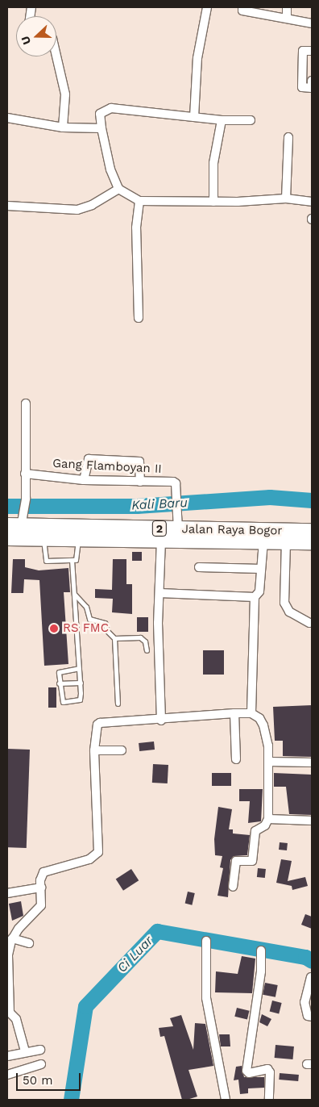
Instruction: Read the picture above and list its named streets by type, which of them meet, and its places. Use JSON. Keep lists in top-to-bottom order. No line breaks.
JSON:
{"streets":{"highway":["2","Jalan Raya Bogor"],"street":["Gang Flamboyan II"]},"crossings":[["Gang Flamboyan II","Jalan Raya Bogor"]],"water":["Kali Baru","Ci Luar"],"places":["RS FMC"],"scale_bar":"50 m","north":"left"}
